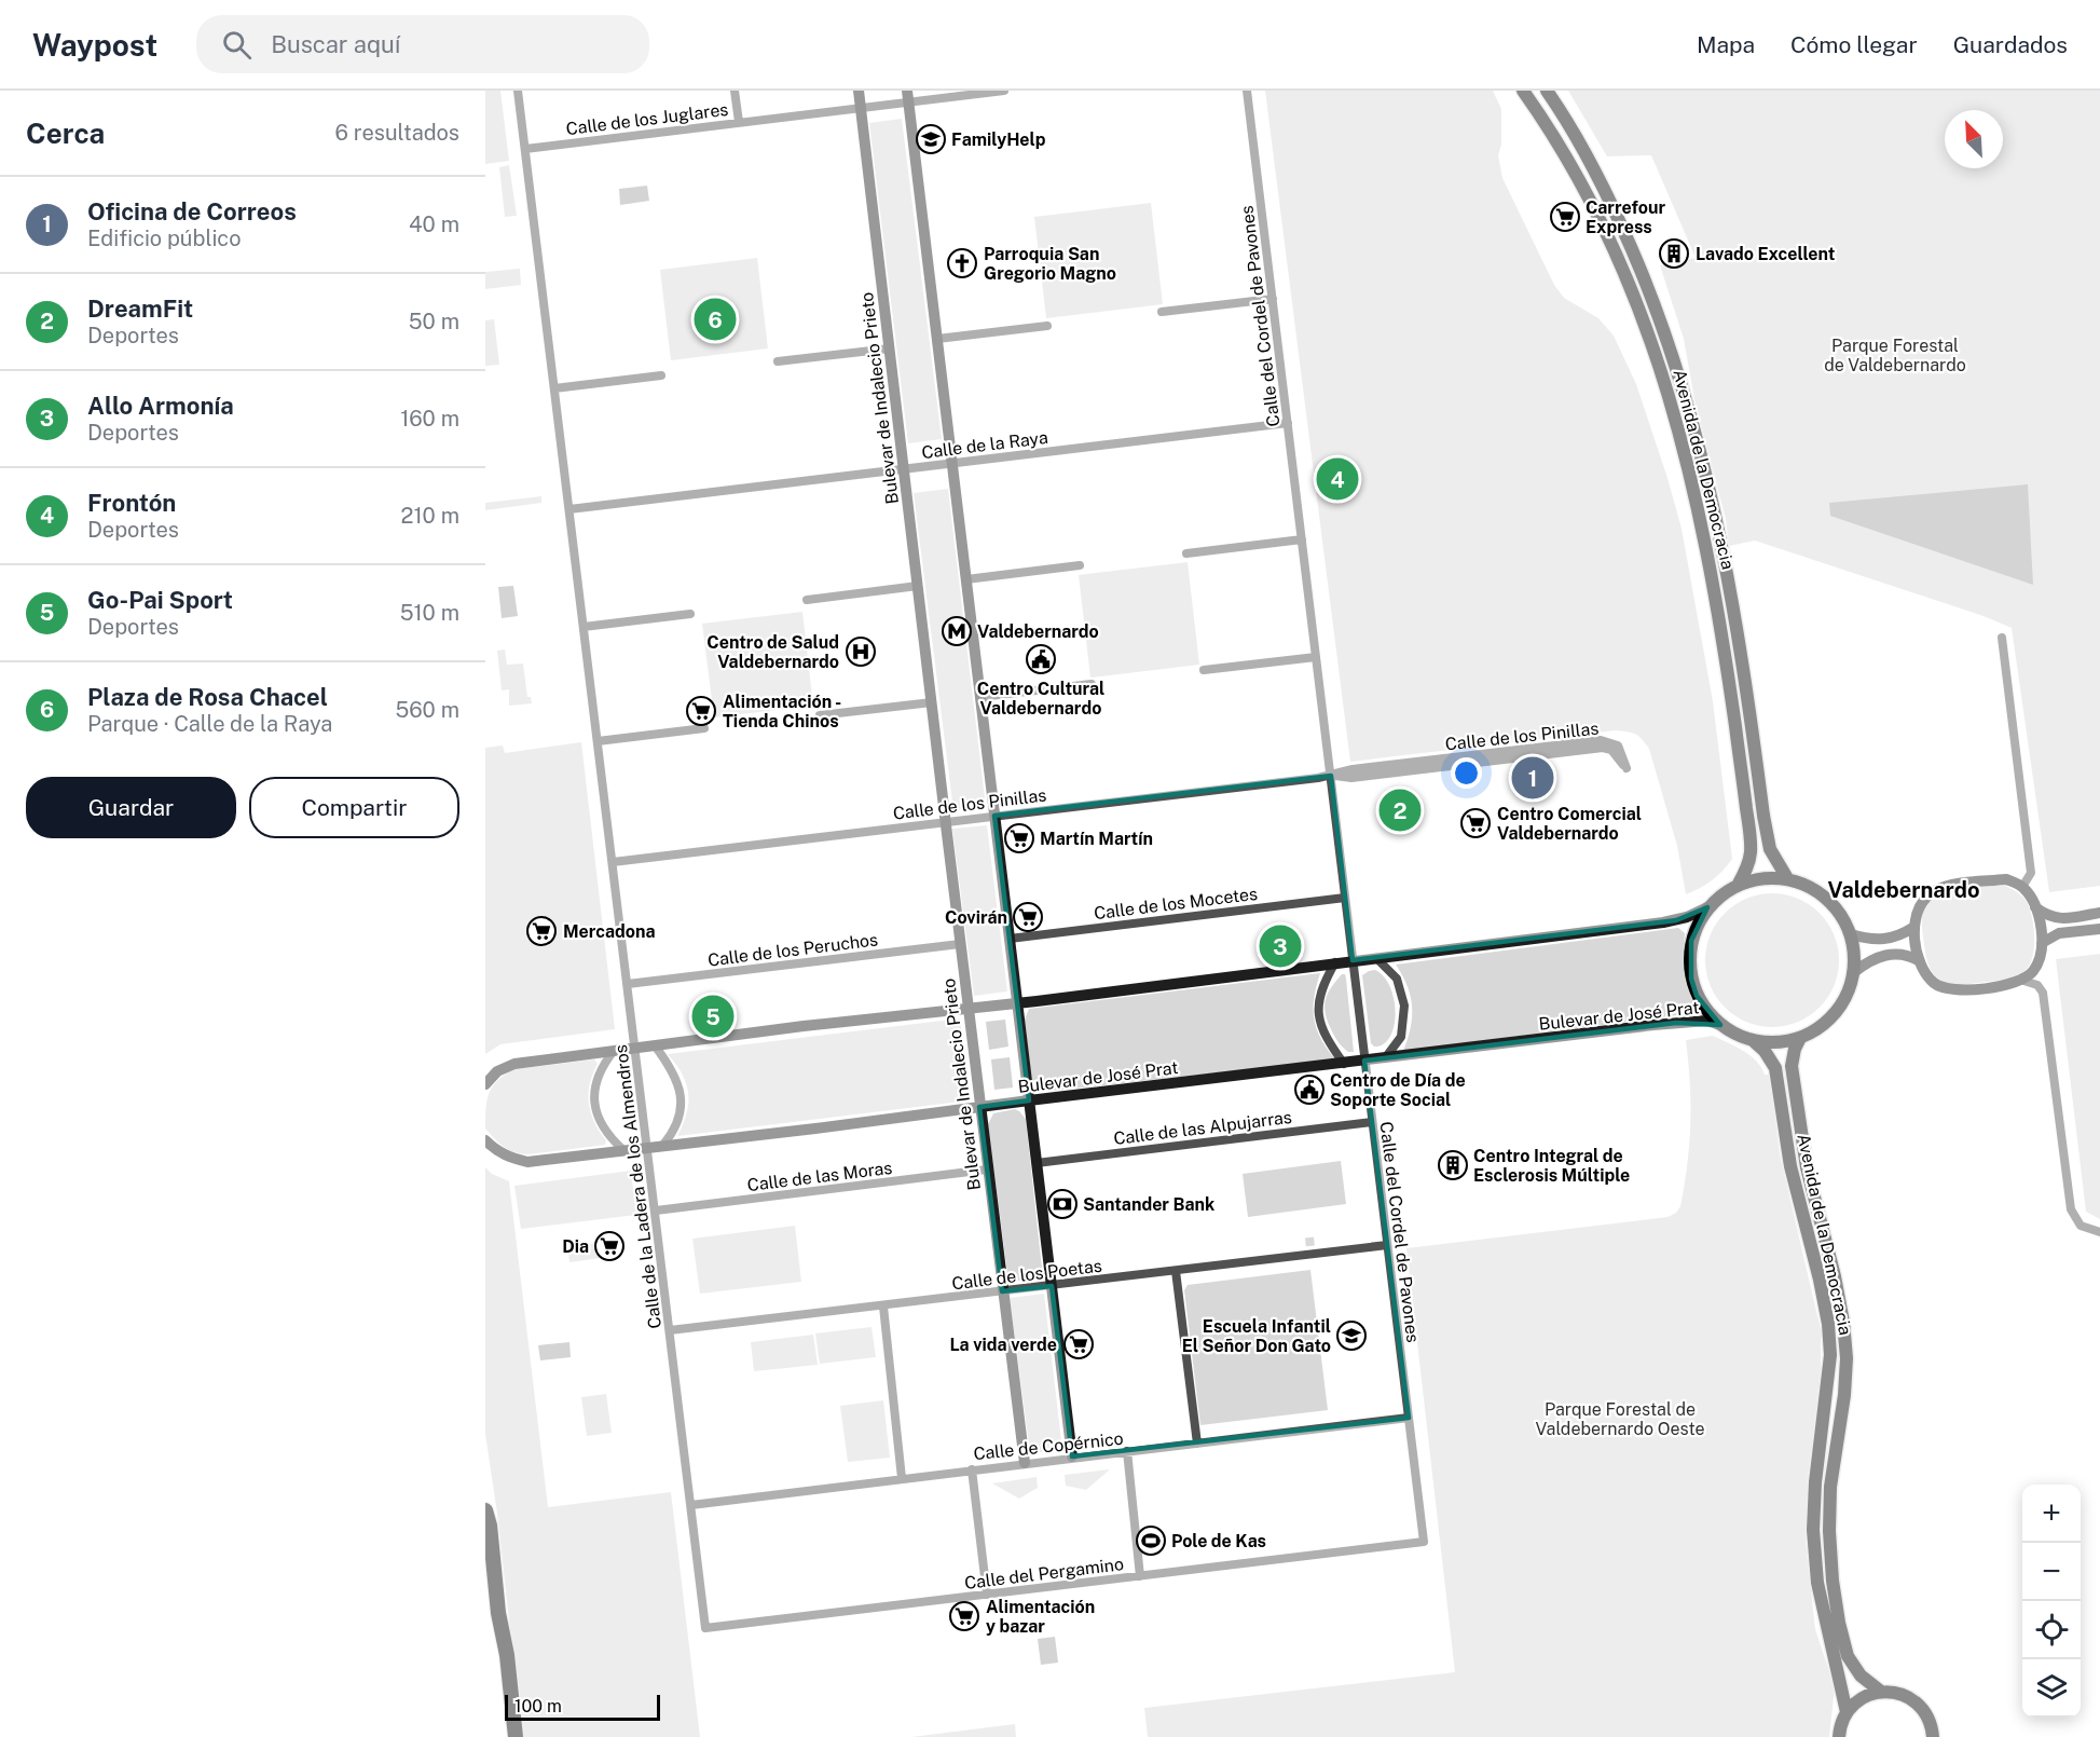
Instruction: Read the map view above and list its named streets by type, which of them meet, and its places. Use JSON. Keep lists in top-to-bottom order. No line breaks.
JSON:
{"streets":{"main road":["Avenida de la Democracia"],"street":["Calle de los Juglares","Calle del Cordel de Pavones","Bulevar de Indalecio Prieto","Calle de la Raya","Calle de los Pinillas","Calle de los Mocetes","Calle de los Peruchos","Bulevar de José Prat","Calle de las Alpujarras","Calle de las Moras","Calle de la Ladera de los Almendros","Calle de los Poetas","Calle de Copérnico","Calle del Pergamino"]},"crossings":[["Calle de los Juglares","Bulevar de Indalecio Prieto"],["Calle de los Juglares","Calle de la Ladera de los Almendros"],["Calle del Cordel de Pavones","Calle de la Raya"],["Calle del Cordel de Pavones","Calle de los Pinillas"],["Calle del Cordel de Pavones","Calle de los Mocetes"],["Calle del Cordel de Pavones","Bulevar de José Prat"],["Calle del Cordel de Pavones","Calle de las Alpujarras"],["Calle del Cordel de Pavones","Calle de los Poetas"],["Calle del Cordel de Pavones","Calle de Copérnico"],["Calle del Cordel de Pavones","Calle del Pergamino"],["Bulevar de Indalecio Prieto","Calle de la Raya"],["Bulevar de Indalecio Prieto","Calle de los Pinillas"],["Bulevar de Indalecio Prieto","Calle de los Peruchos"],["Bulevar de Indalecio Prieto","Bulevar de José Prat"],["Bulevar de Indalecio Prieto","Calle de las Moras"],["Bulevar de Indalecio Prieto","Calle de los Poetas"],["Bulevar de Indalecio Prieto","Calle de Copérnico"],["Calle de la Raya","Calle de la Ladera de los Almendros"],["Avenida de la Democracia","Bulevar de José Prat"],["Calle de los Pinillas","Calle de la Ladera de los Almendros"],["Calle de los Peruchos","Calle de la Ladera de los Almendros"],["Bulevar de José Prat","Calle de la Ladera de los Almendros"],["Calle de las Moras","Calle de la Ladera de los Almendros"],["Calle de la Ladera de los Almendros","Calle de los Poetas"],["Calle de la Ladera de los Almendros","Calle de Copérnico"],["Calle de la Ladera de los Almendros","Calle del Pergamino"]],"districts":["Valdebernardo"],"parks":["Parque Forestal de Valdebernardo","Parque Forestal de Valdebernardo Oeste"],"places":{"school or university":["FamilyHelp","Escuela Infantil El Señor Don Gato"],"supermarket":["Carrefour Express","Alimentación - Tienda Chinos","Centro Comercial Valdebernardo","Martín Martín","Covirán","Mercadona","Dia","La vida verde","Alimentación y bazar"],"building":["Lavado Excellent","Centro Integral de Esclerosis Múltiple"],"church":["Parroquia San Gregorio Magno"],"metro station":["Valdebernardo"],"hospital":["Centro de Salud Valdebernardo"],"public building":["Centro Cultural Valdebernardo","Centro de Día de Soporte Social"],"bank":["Santander Bank"],"sports":["Pole de Kas"]},"scale_bar":"100 m","north":"top left","page":{"header":"Waypost","search":"Buscar aquí","nav":["Mapa","Cómo llegar","Guardados"],"heading":["Cerca","6 resultados"],"list":[{"mark":"1","name":"Oficina de Correos","note":"Edificio público","value":"40 m"},{"mark":"2","name":"DreamFit","note":"Deportes","value":"50 m"},{"mark":"3","name":"Allo Armonía","note":"Deportes","value":"160 m"},{"mark":"4","name":"Frontón","note":"Deportes","value":"210 m"},{"mark":"5","name":"Go-Pai Sport","note":"Deportes","value":"510 m"},{"mark":"6","name":"Plaza de Rosa Chacel","note":"Parque · Calle de la Raya","value":"560 m"}],"pins":["6","4","1","2","3","5"],"buttons":["Guardar","Compartir"],"map_buttons":["+","−"],"scale":"100 m"}}
